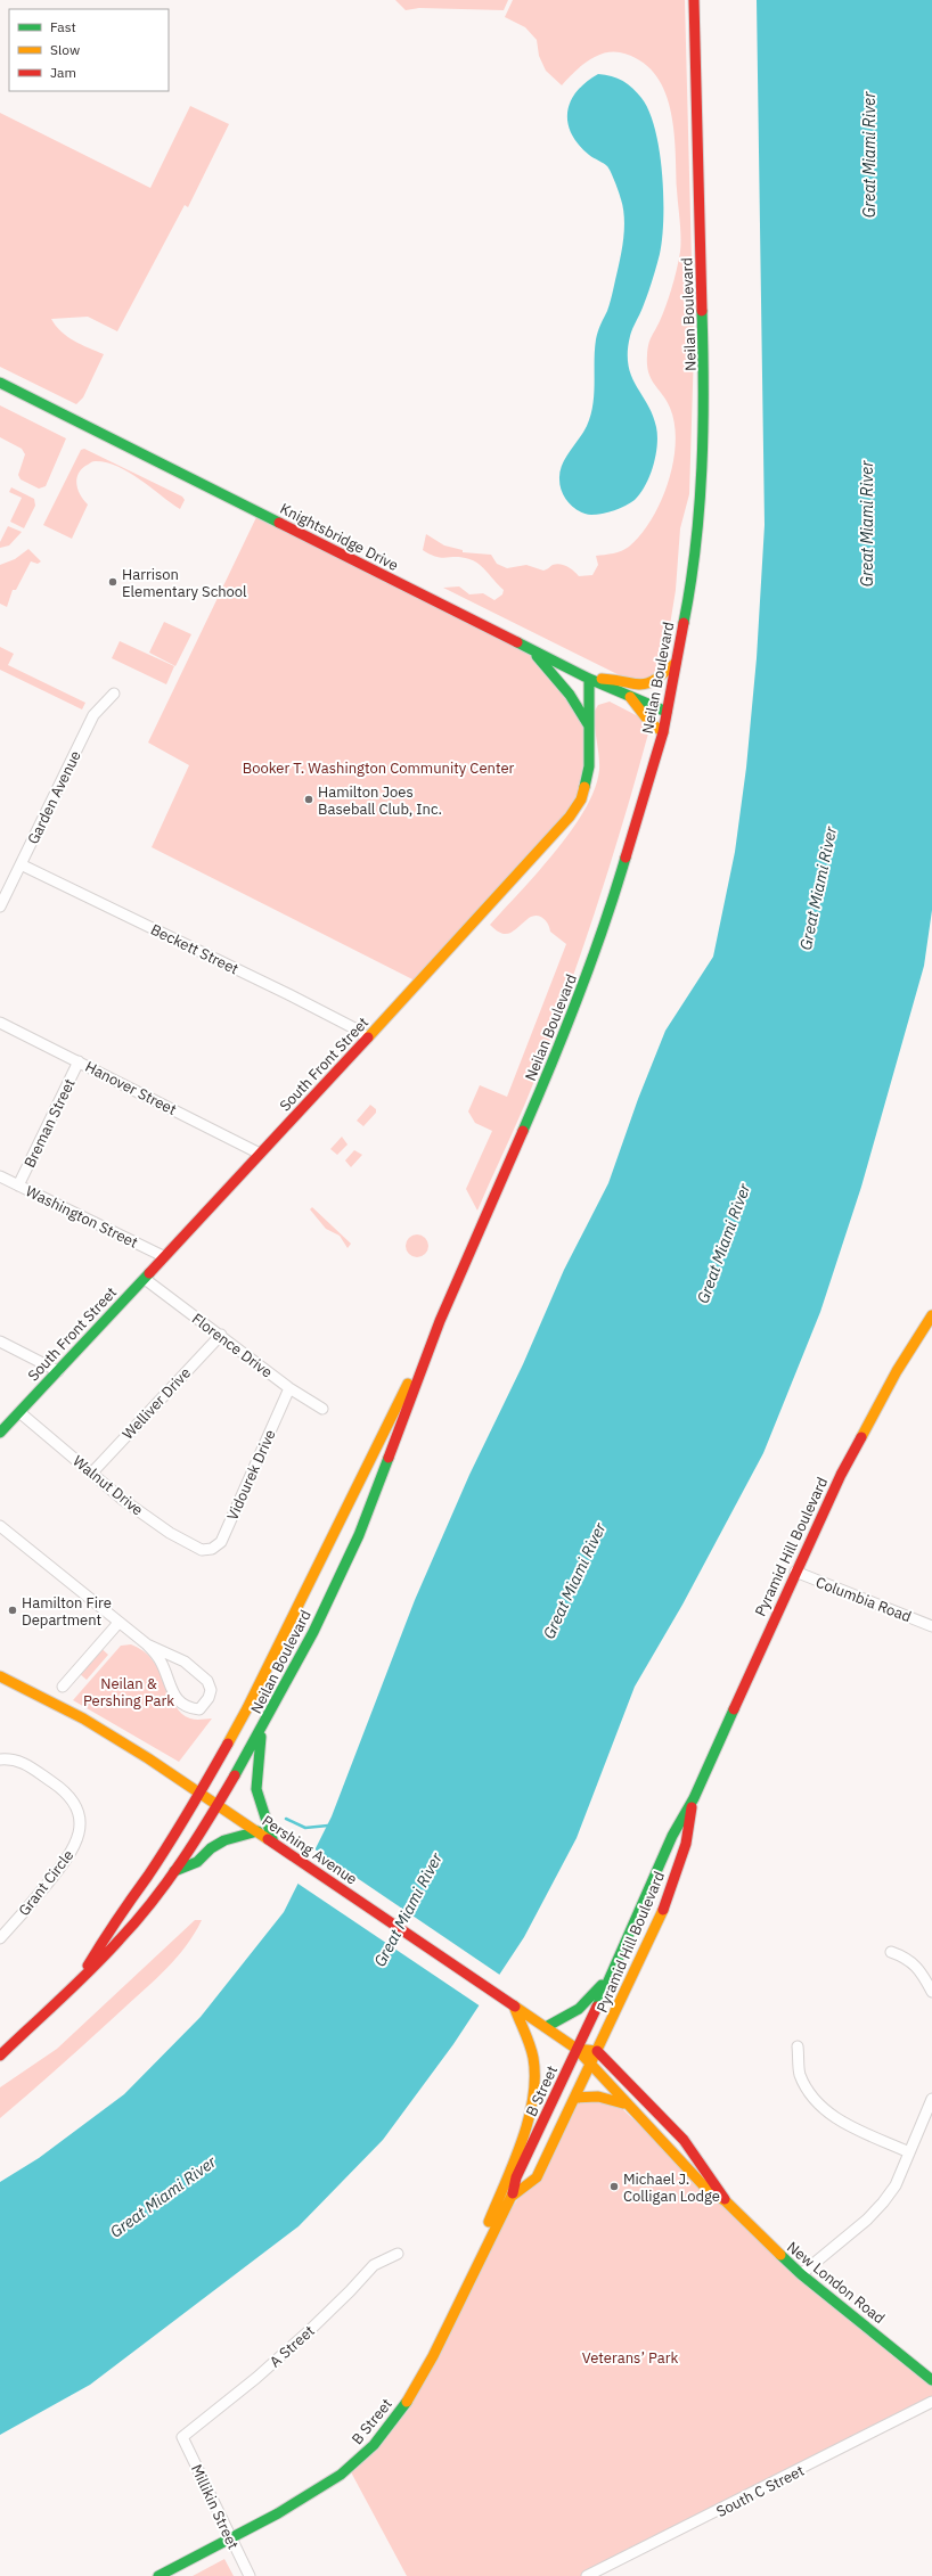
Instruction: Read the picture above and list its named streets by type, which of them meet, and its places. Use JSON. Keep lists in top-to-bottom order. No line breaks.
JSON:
{"streets":{"street":["Neilan Boulevard","Knightsbridge Drive","Garden Avenue","Beckett Street","South Front Street","Hanover Street","Breman Street","Washington Street","Florence Drive","Welliver Drive","Vidourek Drive","Walnut Drive","Pyramid Hill Boulevard","Columbia Road","Pershing Avenue","Grant Circle","B Street","New London Road","A Street","South C Street","Millikin Street"]},"crossings":[["Neilan Boulevard","Knightsbridge Drive"],["Neilan Boulevard","Pershing Avenue"],["Knightsbridge Drive","South Front Street"],["Garden Avenue","Beckett Street"],["Beckett Street","South Front Street"],["South Front Street","Hanover Street"],["South Front Street","Washington Street"],["South Front Street","Florence Drive"],["South Front Street","Walnut Drive"],["Hanover Street","Breman Street"],["Breman Street","Washington Street"],["Florence Drive","Welliver Drive"],["Florence Drive","Vidourek Drive"],["Welliver Drive","Walnut Drive"],["Vidourek Drive","Walnut Drive"],["Pyramid Hill Boulevard","Columbia Road"],["Pyramid Hill Boulevard","Pershing Avenue"],["Pyramid Hill Boulevard","B Street"],["Pyramid Hill Boulevard","New London Road"],["Pershing Avenue","B Street"],["Pershing Avenue","New London Road"],["B Street","New London Road"],["B Street","Millikin Street"],["A Street","Millikin Street"]],"water":["Great Miami River"],"parks":["Booker T. Washington Community Center","Neilan & Pershing Park","Veterans’ Park"],"places":["Harrison Elementary School","Hamilton Joes Baseball Club, Inc.","Hamilton Fire Department","Michael J. Colligan Lodge"],"legend":["Fast","Slow","Jam"]}
